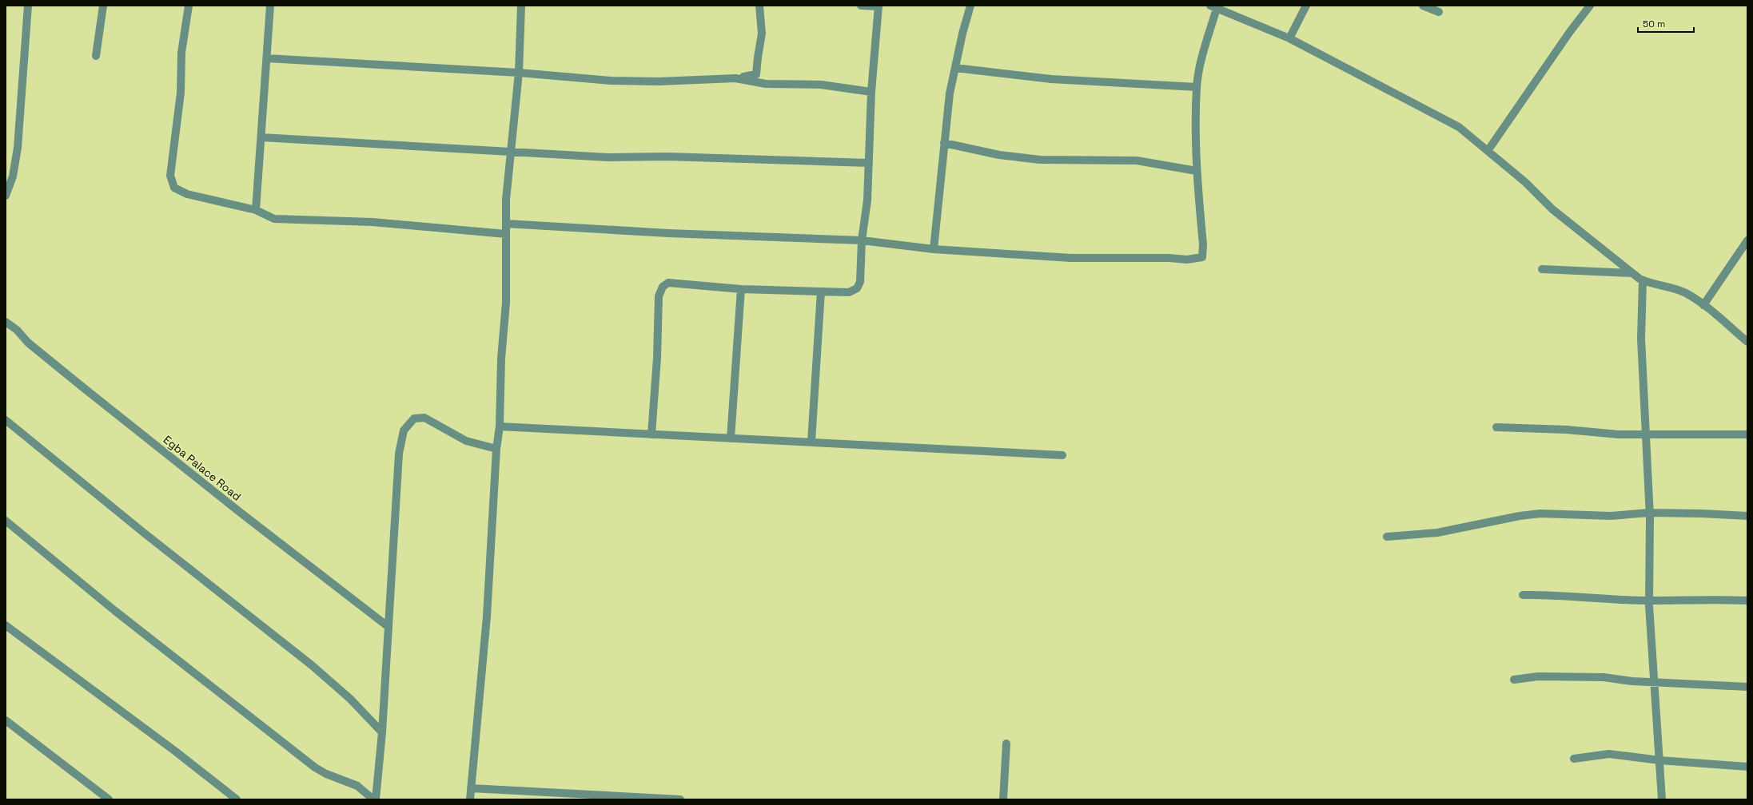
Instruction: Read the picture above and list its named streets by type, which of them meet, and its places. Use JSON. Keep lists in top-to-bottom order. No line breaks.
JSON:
{"streets":{"street":["Egba Palace Road"]},"scale_bar":"50 m"}
